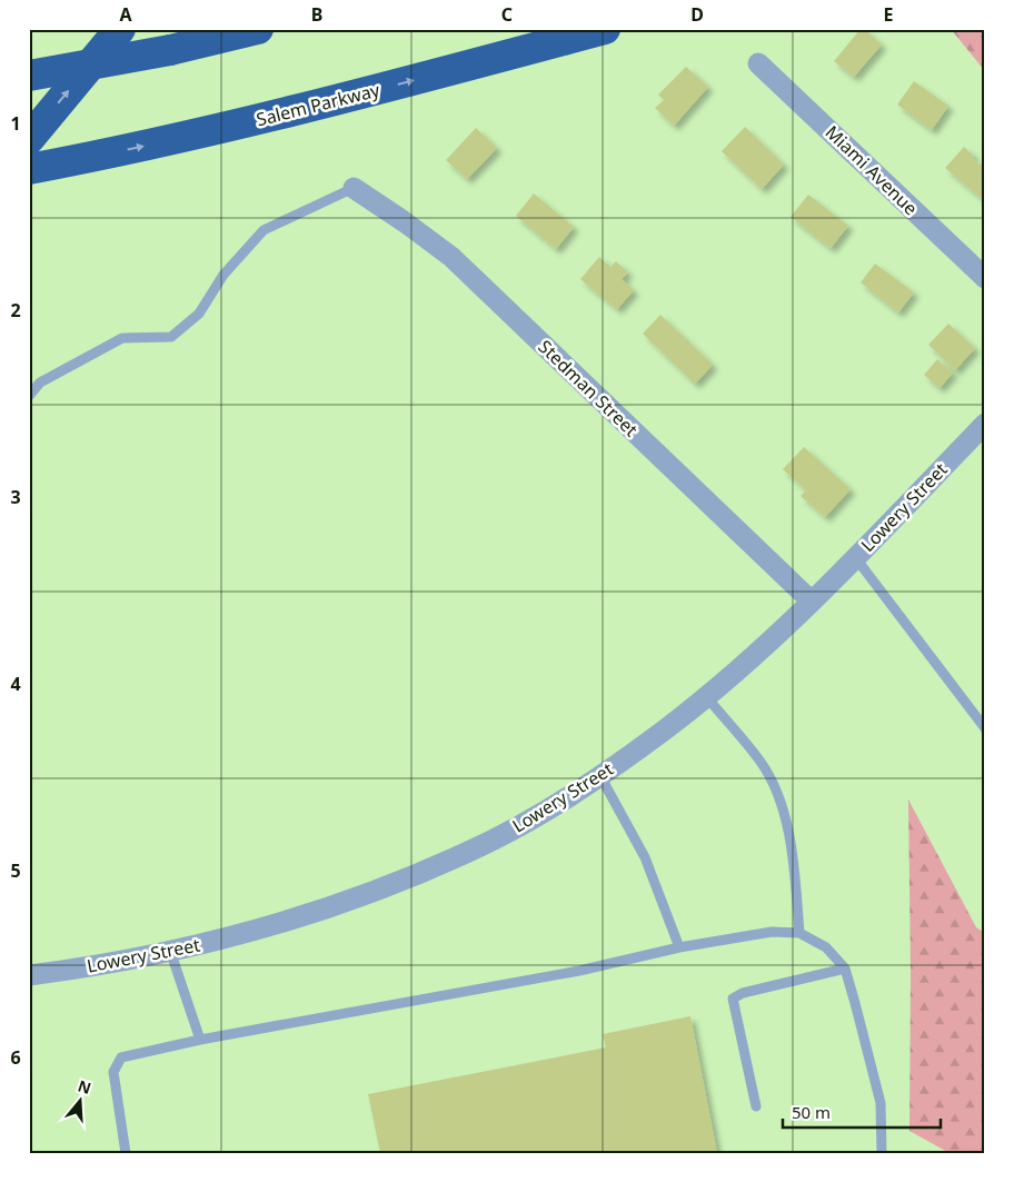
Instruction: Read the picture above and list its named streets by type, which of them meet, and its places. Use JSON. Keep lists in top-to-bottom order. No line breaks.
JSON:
{"streets":{"highway":["Salem Parkway"],"street":["Miami Avenue","Stedman Street","Lowery Street"]},"crossings":[["Stedman Street","Lowery Street"]],"scale_bar":"50 m","north":"top","grid":{"columns":["A","B","C","D","E"],"rows":["1","2","3","4","5","6"]}}
